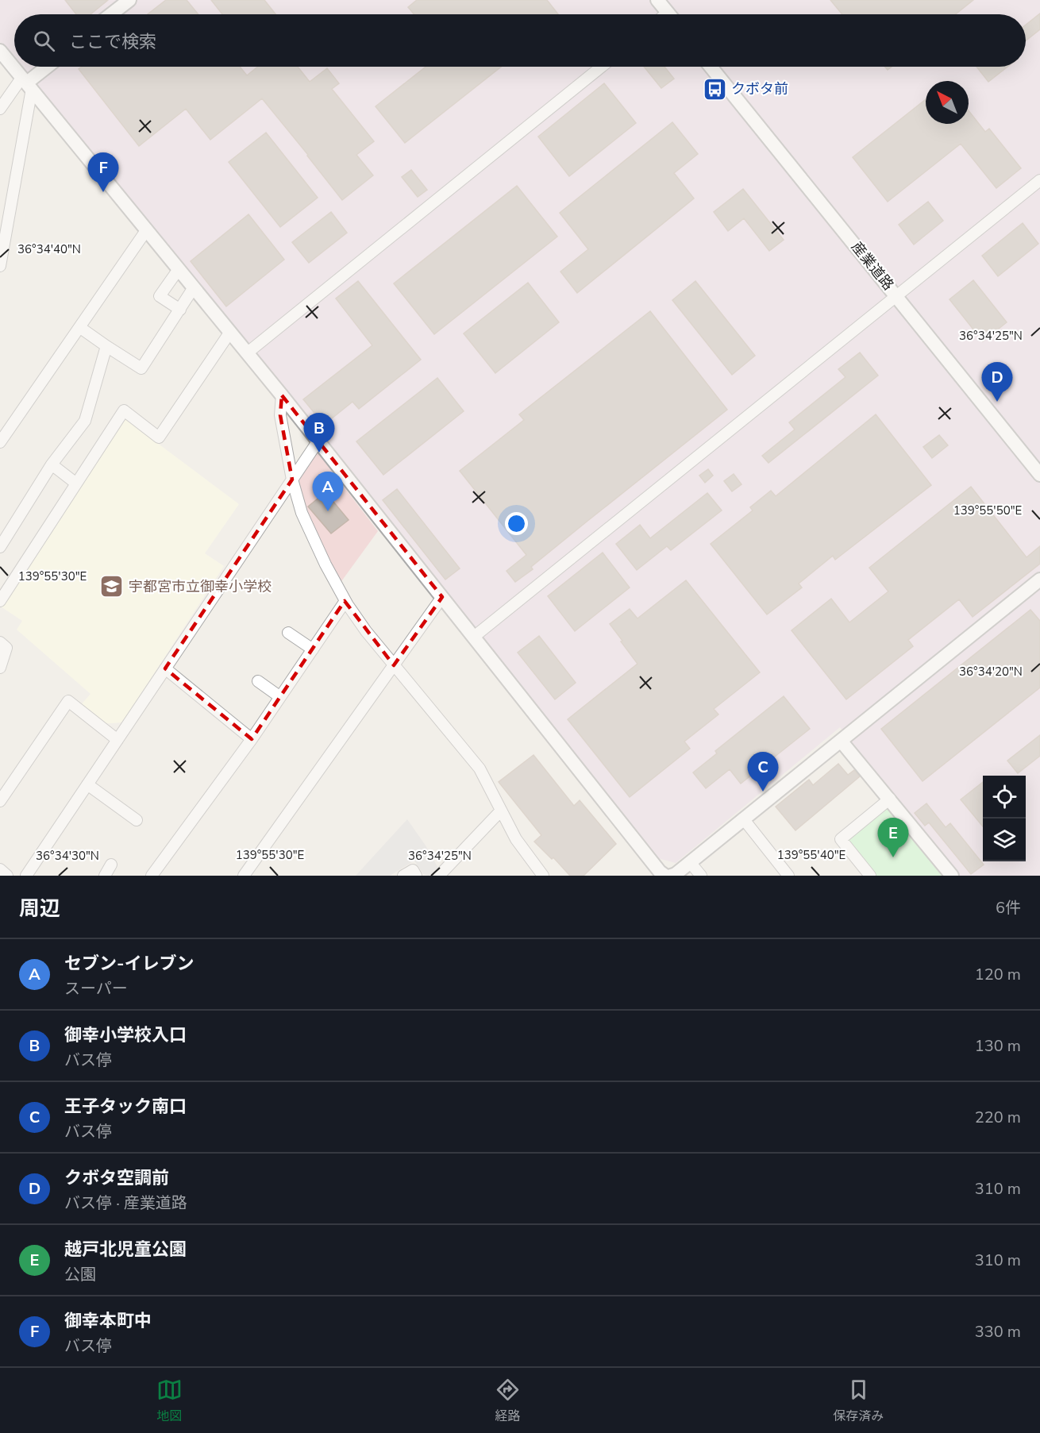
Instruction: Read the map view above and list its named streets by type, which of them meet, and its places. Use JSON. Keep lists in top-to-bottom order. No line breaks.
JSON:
{"streets":{"street":["産業道路"]},"places":{"bus stop":["クボタ前"],"school or university":["宇都宮市立御幸小学校"]},"north":"top left","page":{"search":"ここで検索","pins":["F","D","B","A","C","E"],"heading":["周辺","6件"],"list":[{"mark":"A","name":"セブン-イレブン","note":"スーパー","value":"120 m"},{"mark":"B","name":"御幸小学校入口","note":"バス停","value":"130 m"},{"mark":"C","name":"王子タック南口","note":"バス停","value":"220 m"},{"mark":"D","name":"クボタ空調前","note":"バス停 · 産業道路","value":"310 m"},{"mark":"E","name":"越戸北児童公園","note":"公園","value":"310 m"},{"mark":"F","name":"御幸本町中","note":"バス停","value":"330 m"}],"nav":["地図","経路","保存済み"]},"coordinates":["36°34'40\"N","36°34'25\"N","139°55'50\"E","139°55'30\"E","36°34'20\"N","139°55'40\"E","36°34'30\"N"]}
